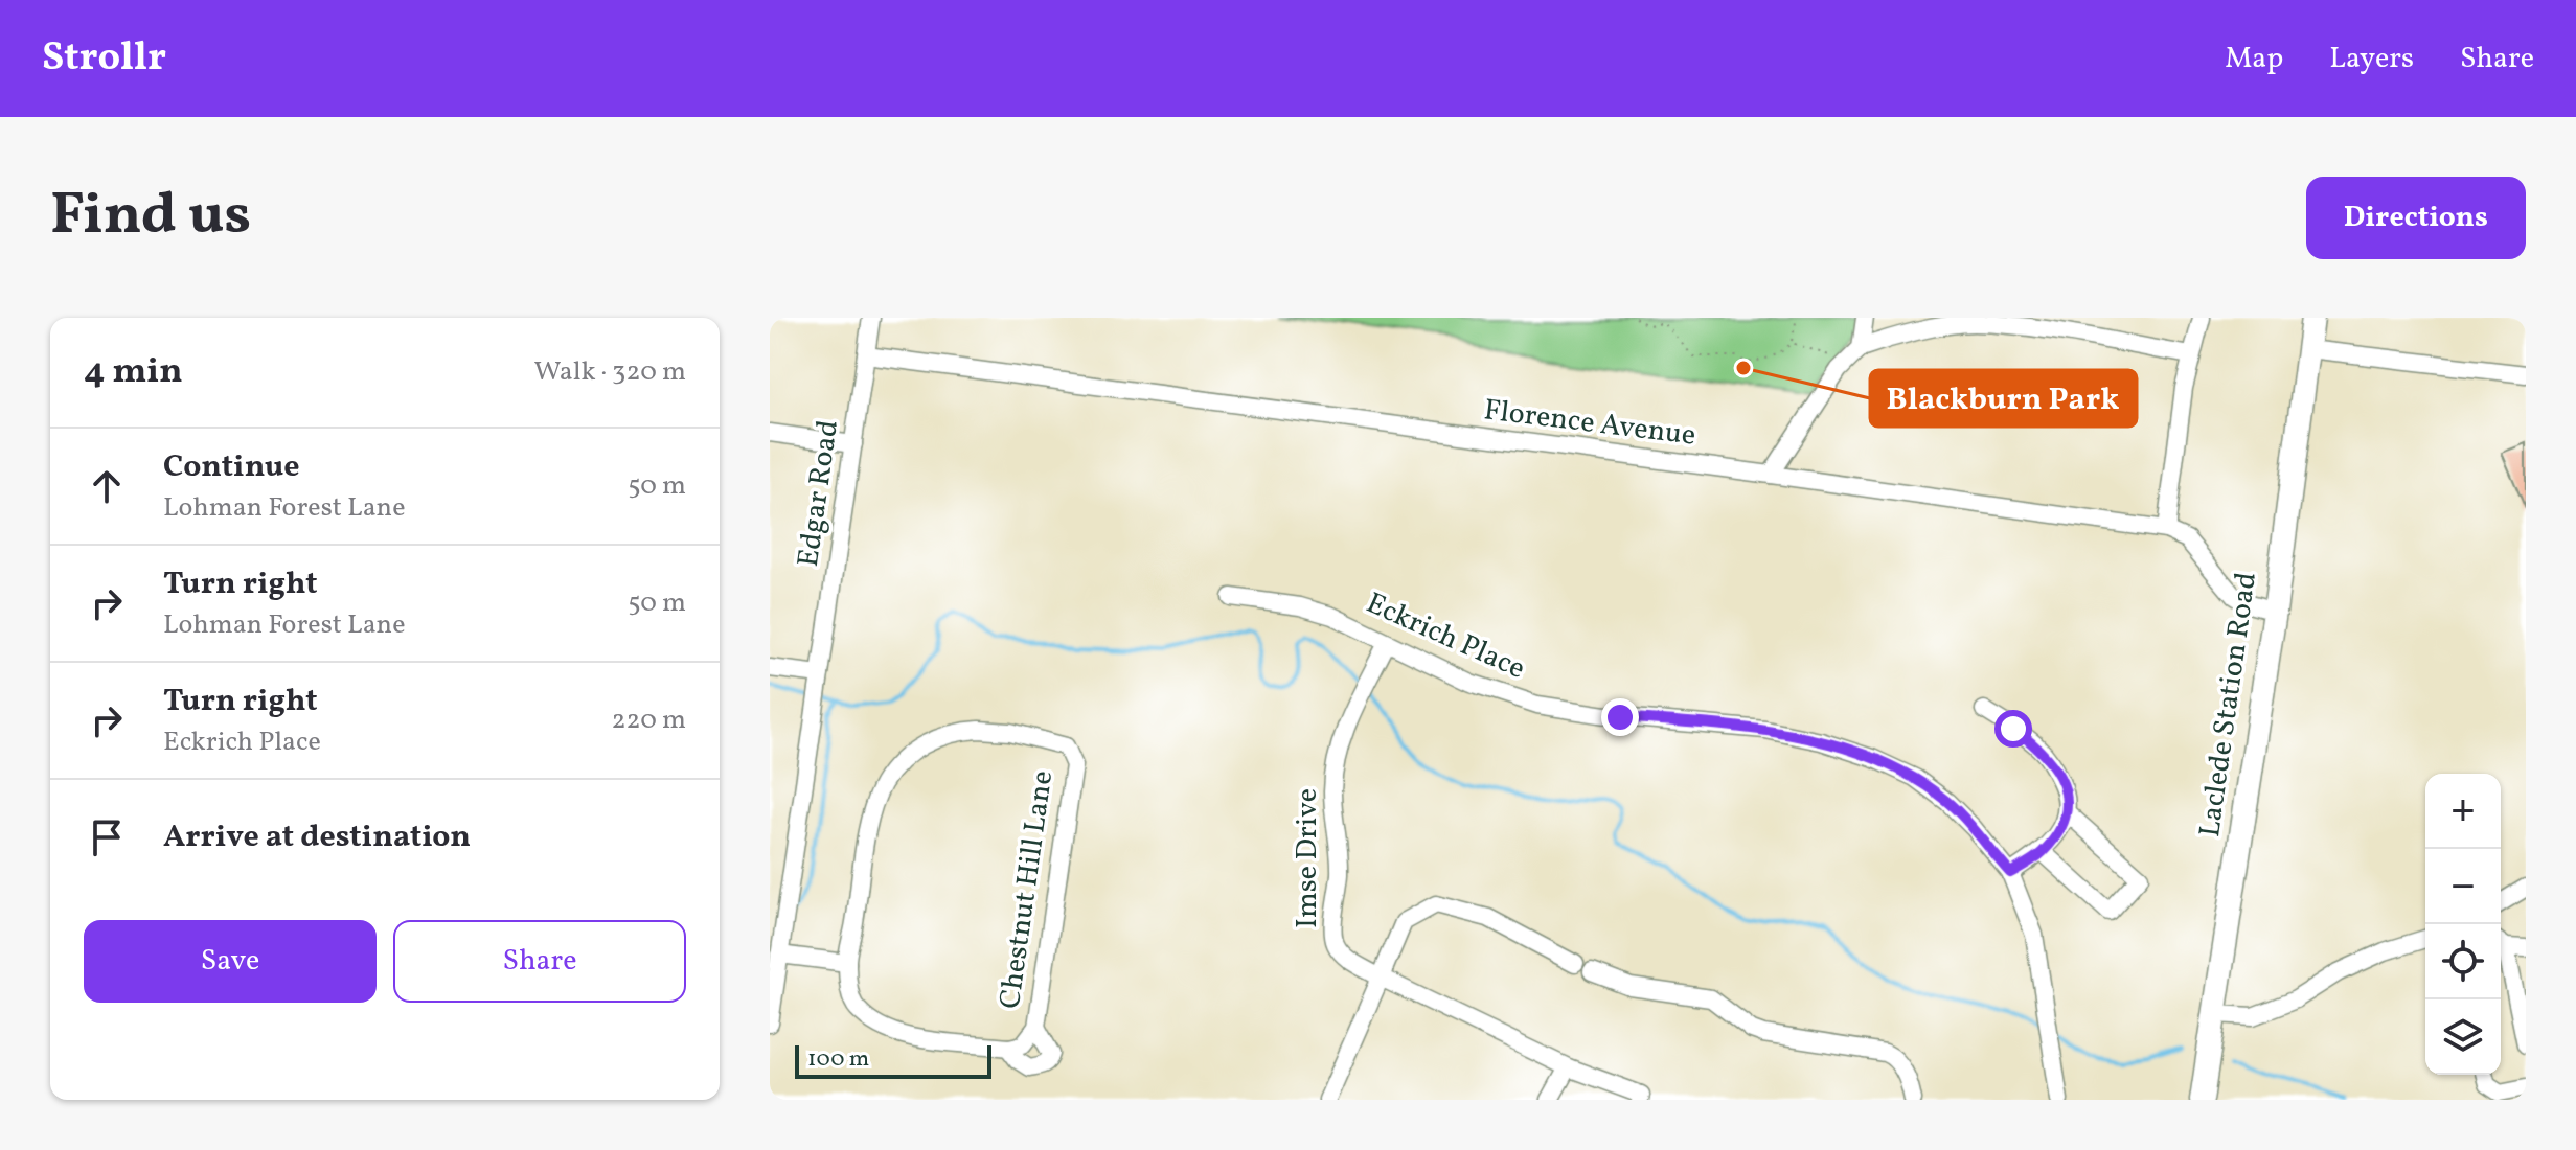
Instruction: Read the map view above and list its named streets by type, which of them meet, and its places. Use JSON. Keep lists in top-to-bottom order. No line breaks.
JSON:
{"streets":{"main road":["Laclede Station Road"],"street":["Florence Avenue","Edgar Road","Eckrich Place","Imse Drive","Chestnut Hill Lane"]},"crossings":[["Florence Avenue","Edgar Road"],["Florence Avenue","Laclede Station Road"],["Eckrich Place","Imse Drive"]],"places":["Blackburn Park"],"scale_bar":"100 m","page":{"header":"Strollr","nav":["Map","Layers","Share"],"title":"Find us","buttons":["Directions",["Save","Share"]],"heading":["4 min","Walk · 320 m"],"list":[["Continue","Lohman Forest Lane","50 m"],["Turn right","Lohman Forest Lane","50 m"],["Turn right","Eckrich Place","220 m"],"Arrive at destination"],"map_buttons":["+","−"],"scale":"100 m"}}
